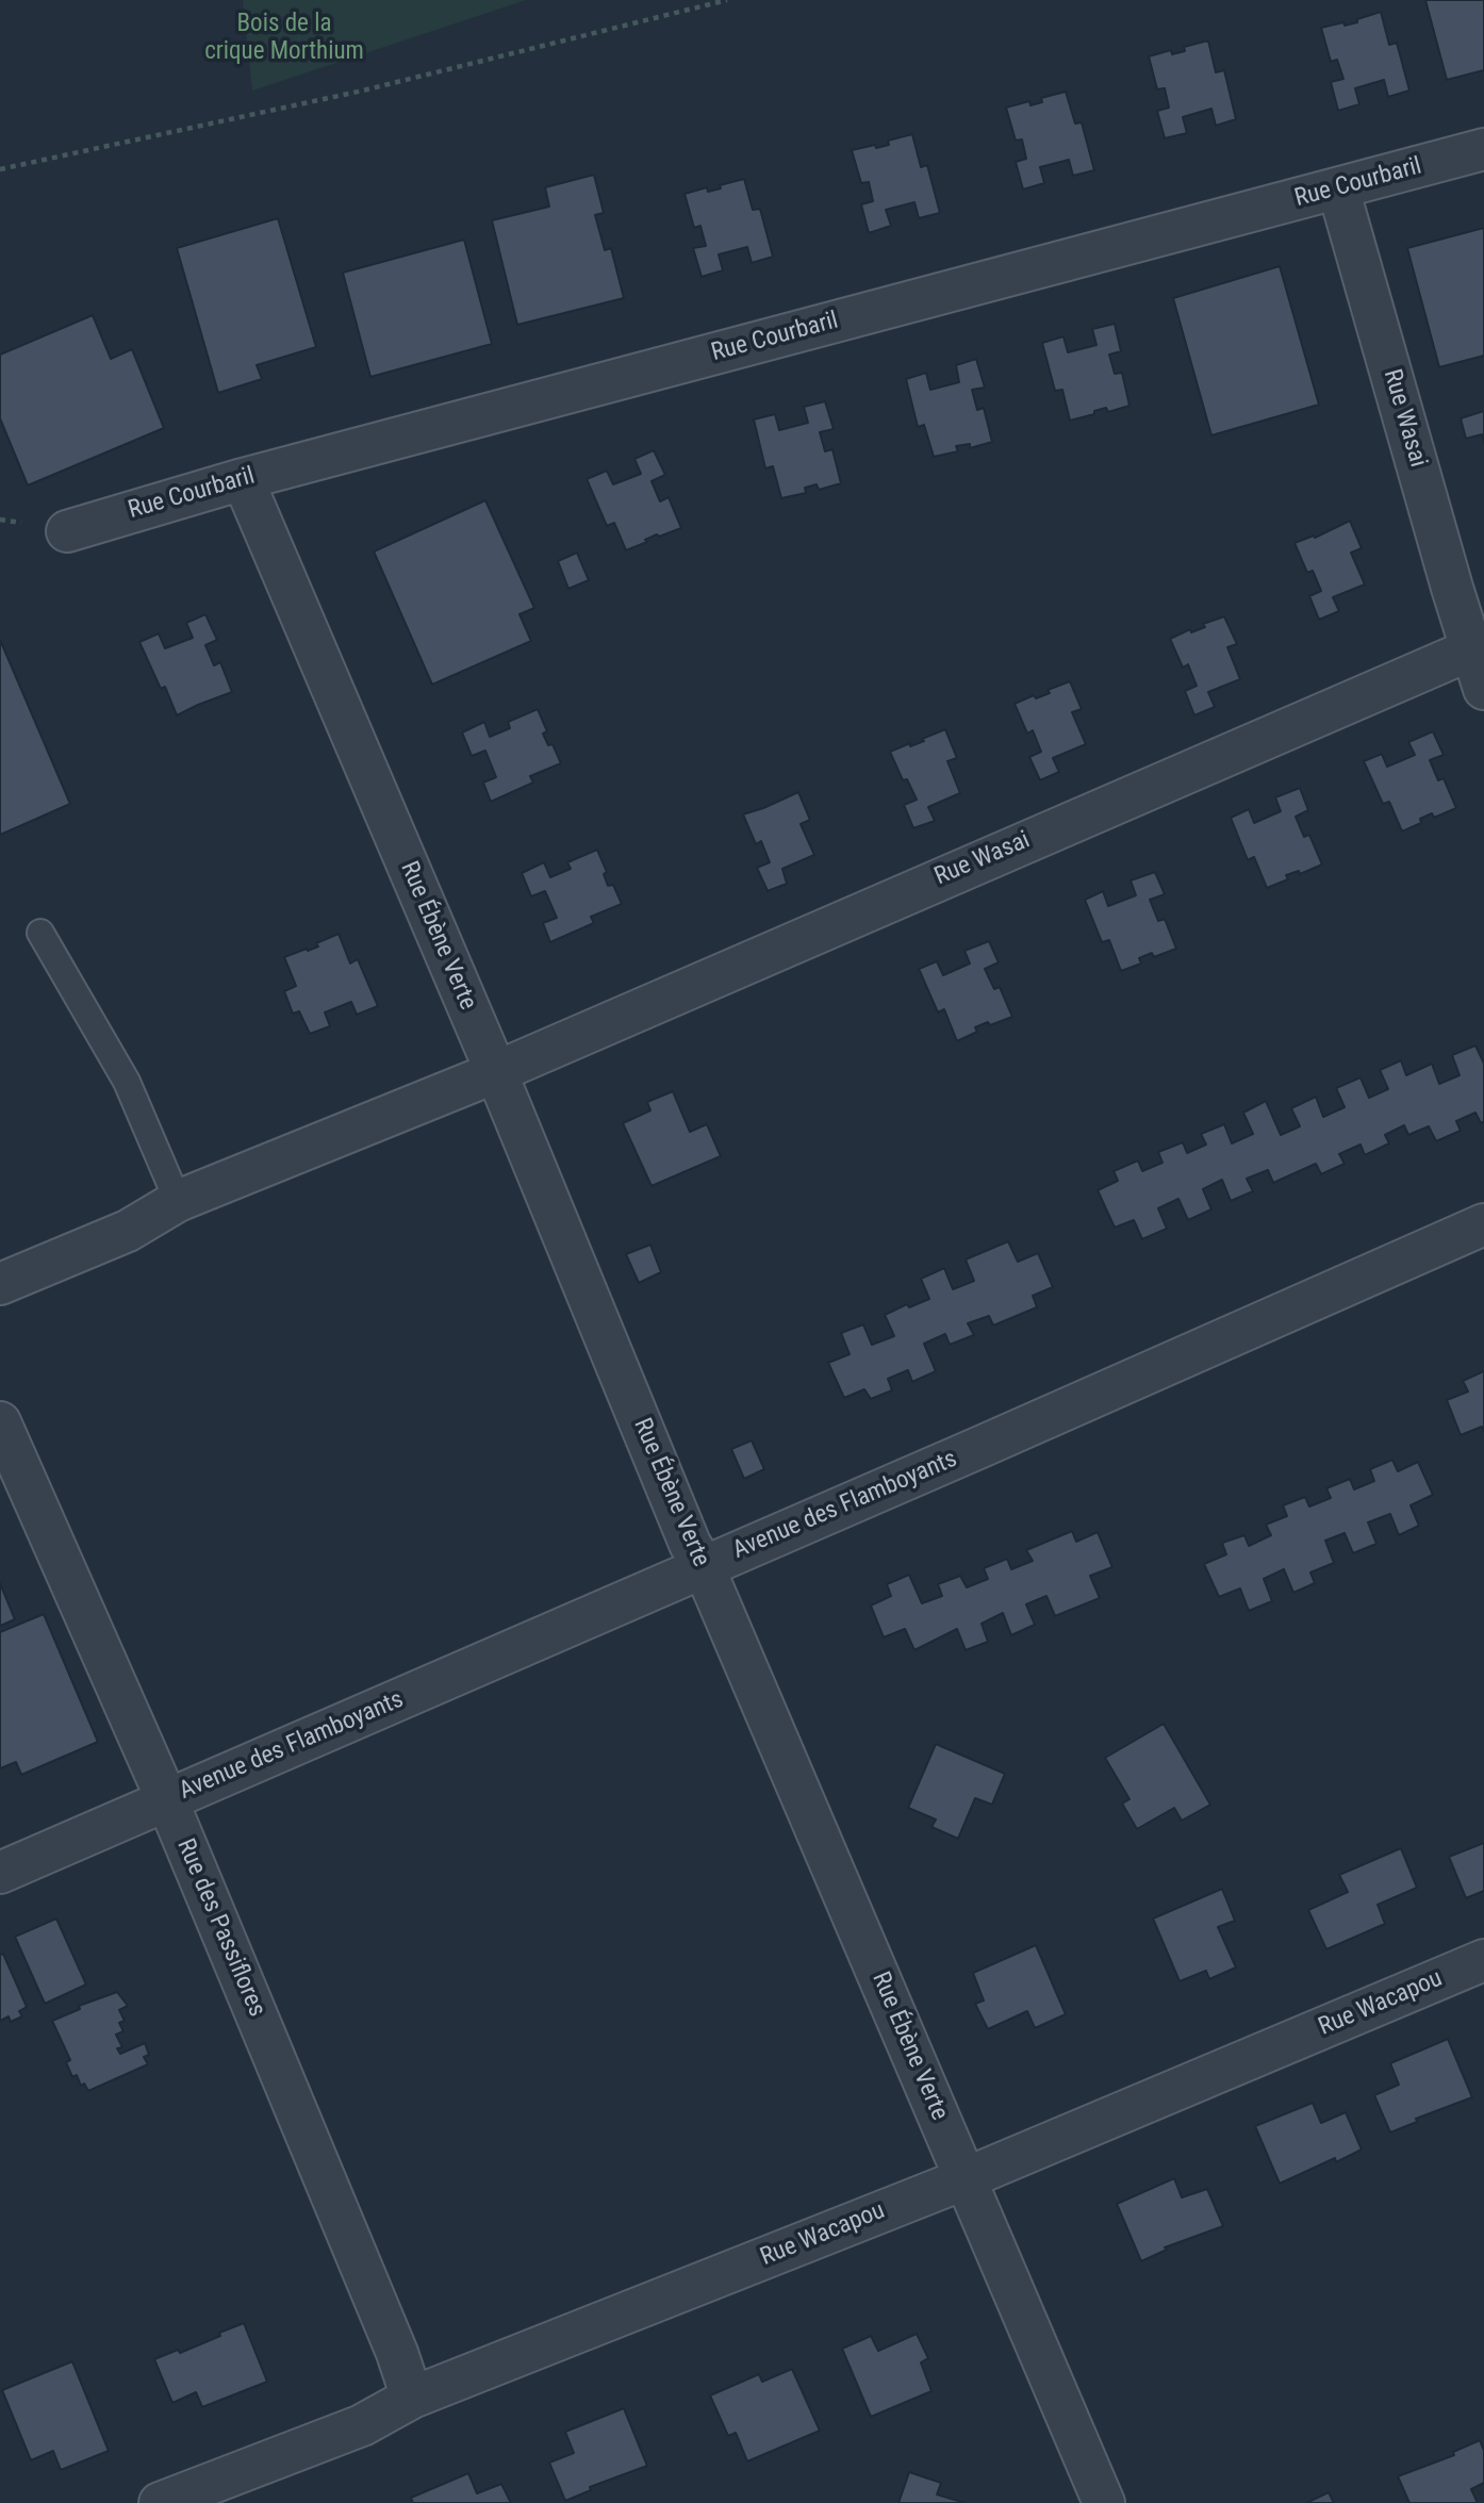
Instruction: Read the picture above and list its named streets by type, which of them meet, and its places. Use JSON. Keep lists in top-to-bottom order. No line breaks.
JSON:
{"streets":{"street":["Rue Courbaril","Rue Wasai","Rue Ébène Verte","Avenue des Flamboyants","Rue des Passiflores","Rue Wacapou"]},"crossings":[["Rue Courbaril","Rue Wasai"],["Rue Courbaril","Rue Ébène Verte"],["Rue Wasai","Rue Ébène Verte"],["Rue Ébène Verte","Avenue des Flamboyants"],["Rue Ébène Verte","Rue Wacapou"],["Avenue des Flamboyants","Rue des Passiflores"],["Rue des Passiflores","Rue Wacapou"]],"parks":["Bois de la crique Morthium"]}
